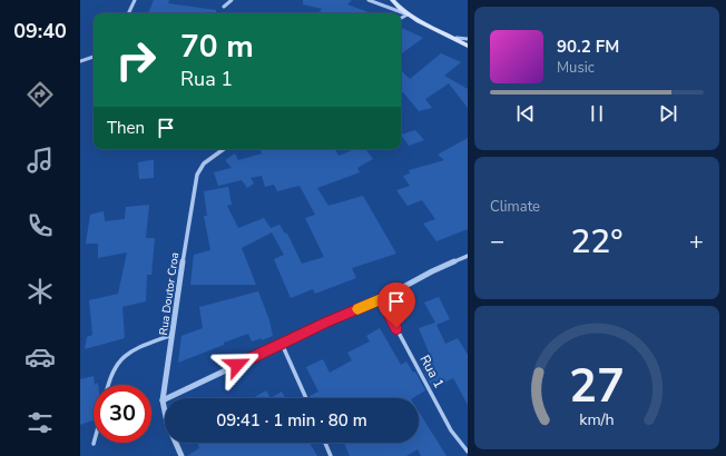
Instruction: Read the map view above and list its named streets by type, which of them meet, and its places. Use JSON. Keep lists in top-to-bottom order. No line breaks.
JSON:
{"streets":{"street":["Rua Doutor Croa"],"lane":["Rua 1"]},"page":{"tabs":"09:40","turn":["70 m","Rua 1"],"song":["90.2 FM","Music"],"then":"Then","tile":"Climate","heat":["−","22°","+"],"limit":"30","trip":"09:41 · 1 min · 80 m","gauge":["27","km/h"]}}
